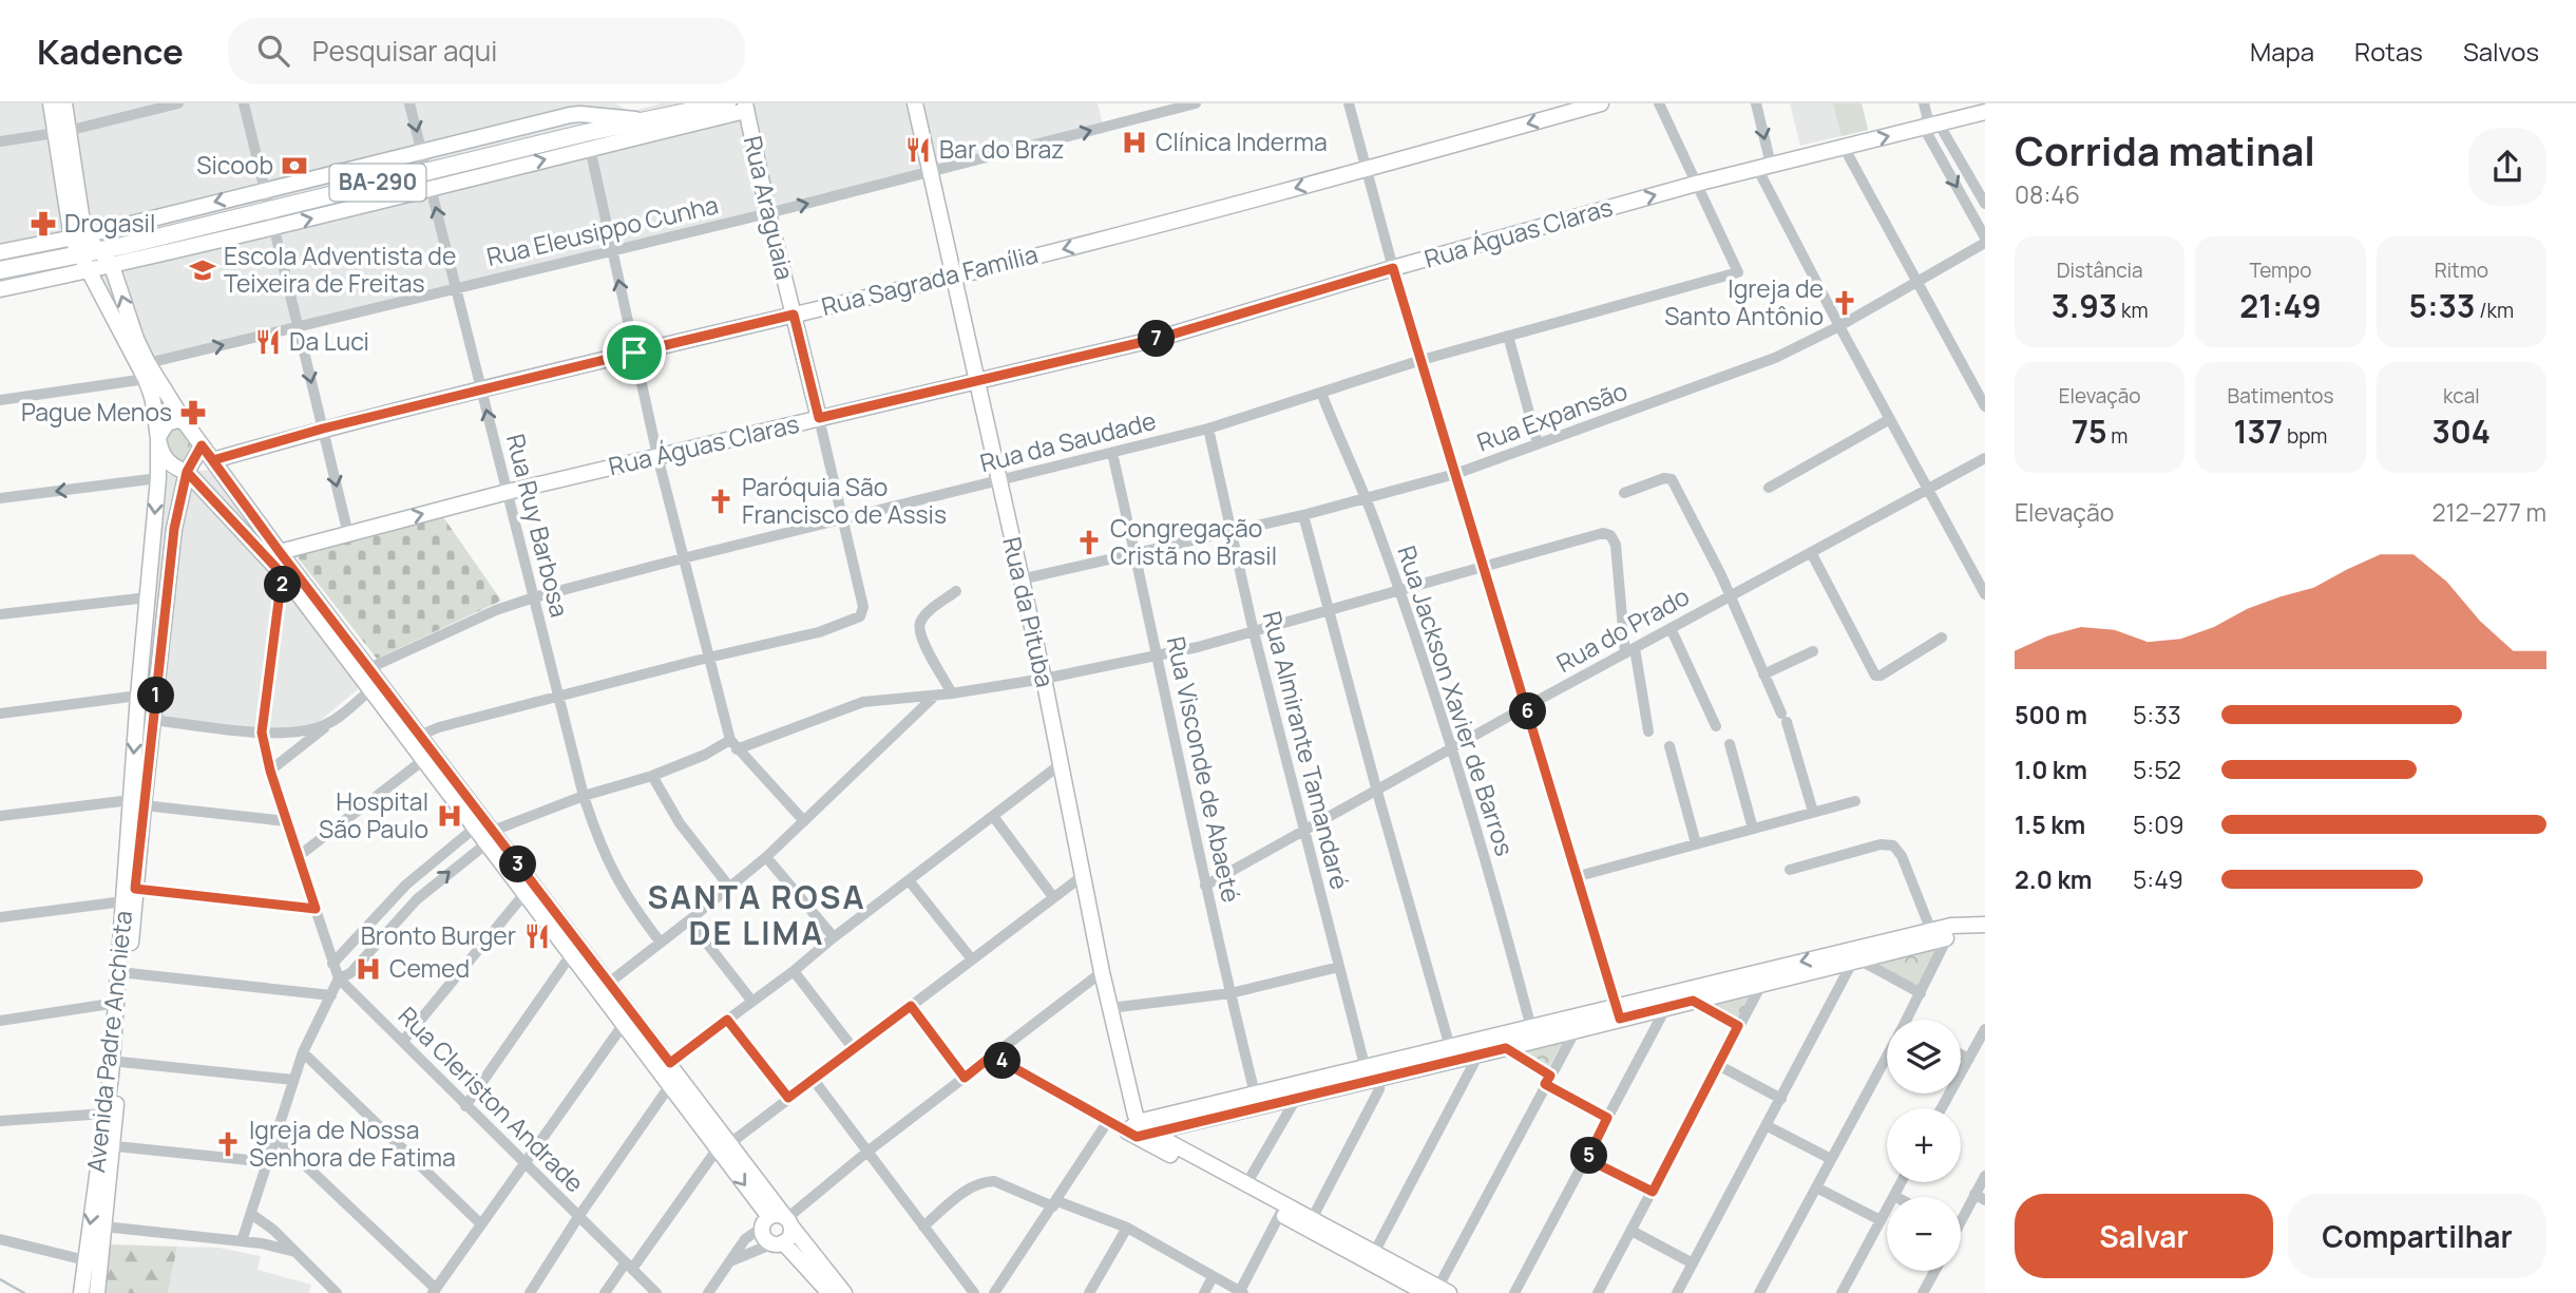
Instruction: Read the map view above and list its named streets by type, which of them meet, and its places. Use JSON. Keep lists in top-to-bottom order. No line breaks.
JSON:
{"streets":{"main road":["BA-290"],"street":["Rua Araguaia","Rua Eleusippo Cunha","Rua Águas Claras","Rua Sagrada Família","Rua Expansão","Rua da Saudade","Rua Ruy Barbosa","Rua da Pituba","Rua do Prado","Rua Jackson Xavier de Barros","Rua Almirante Tamandaré","Rua Visconde de Abaeté","Avenida Padre Anchieta","Rua Cleriston Andrade"]},"crossings":[["BA-290","Rua Ruy Barbosa"],["Rua Araguaia","Rua Eleusippo Cunha"],["Rua Araguaia","Rua Águas Claras"],["Rua Araguaia","Rua Sagrada Família"],["Rua Araguaia","Rua da Saudade"],["Rua Eleusippo Cunha","Rua Ruy Barbosa"],["Rua Eleusippo Cunha","Rua da Pituba"],["Rua Águas Claras","Rua da Saudade"],["Rua Águas Claras","Rua Ruy Barbosa"],["Rua Águas Claras","Rua da Pituba"],["Rua Sagrada Família","Rua Ruy Barbosa"],["Rua Sagrada Família","Rua da Pituba"],["Rua Expansão","Rua da Pituba"],["Rua Expansão","Rua Jackson Xavier de Barros"],["Rua Expansão","Rua Almirante Tamandaré"],["Rua Expansão","Rua Visconde de Abaeté"],["Rua da Saudade","Rua Ruy Barbosa"],["Rua da Saudade","Rua da Pituba"],["Rua da Saudade","Rua Jackson Xavier de Barros"],["Rua da Saudade","Rua Almirante Tamandaré"],["Rua da Saudade","Rua Visconde de Abaeté"],["Rua do Prado","Rua Jackson Xavier de Barros"],["Rua do Prado","Rua Almirante Tamandaré"],["Rua do Prado","Rua Visconde de Abaeté"]],"one_way":["Rua Eleusippo Cunha","Rua Sagrada Família"],"districts":["SANTA ROSA DE LIMA"],"places":{"hospital":["Clínica Inderma","Hospital São Paulo","Cemed"],"restaurant":["Bar do Braz","Da Luci","Bronto Burger"],"bank":["Sicoob"],"pharmacy":["Drogasil","Pague Menos"],"school or university":["Escola Adventista de Teixeira de Freitas"],"church":["Igreja de Santo Antônio","Paróquia São Francisco de Assis","Congregação Cristã no Brasil","Igreja de Nossa Senhora de Fatima"]},"page":{"header":"Kadence","search":"Pesquisar aqui","nav":["Mapa","Rotas","Salvos"],"heading":["Corrida matinal","08:46"],"stats":[["Distância","3.93 km"],["Tempo","21:49"],["Ritmo","5:33 /km"],["Elevação","75 m"],["Batimentos","137 bpm"],["kcal","304"]],"pins":["7","2","1","6","3","4","5"],"chart":["Elevação","212–277 m"],"list":[{"name":"500 m","note":"5:33"},{"name":"1.0 km","note":"5:52"},{"name":"1.5 km","note":"5:09"},{"name":"2.0 km","note":"5:49"}],"map_buttons":["+","−"],"buttons":["Salvar","Compartilhar"]}}
